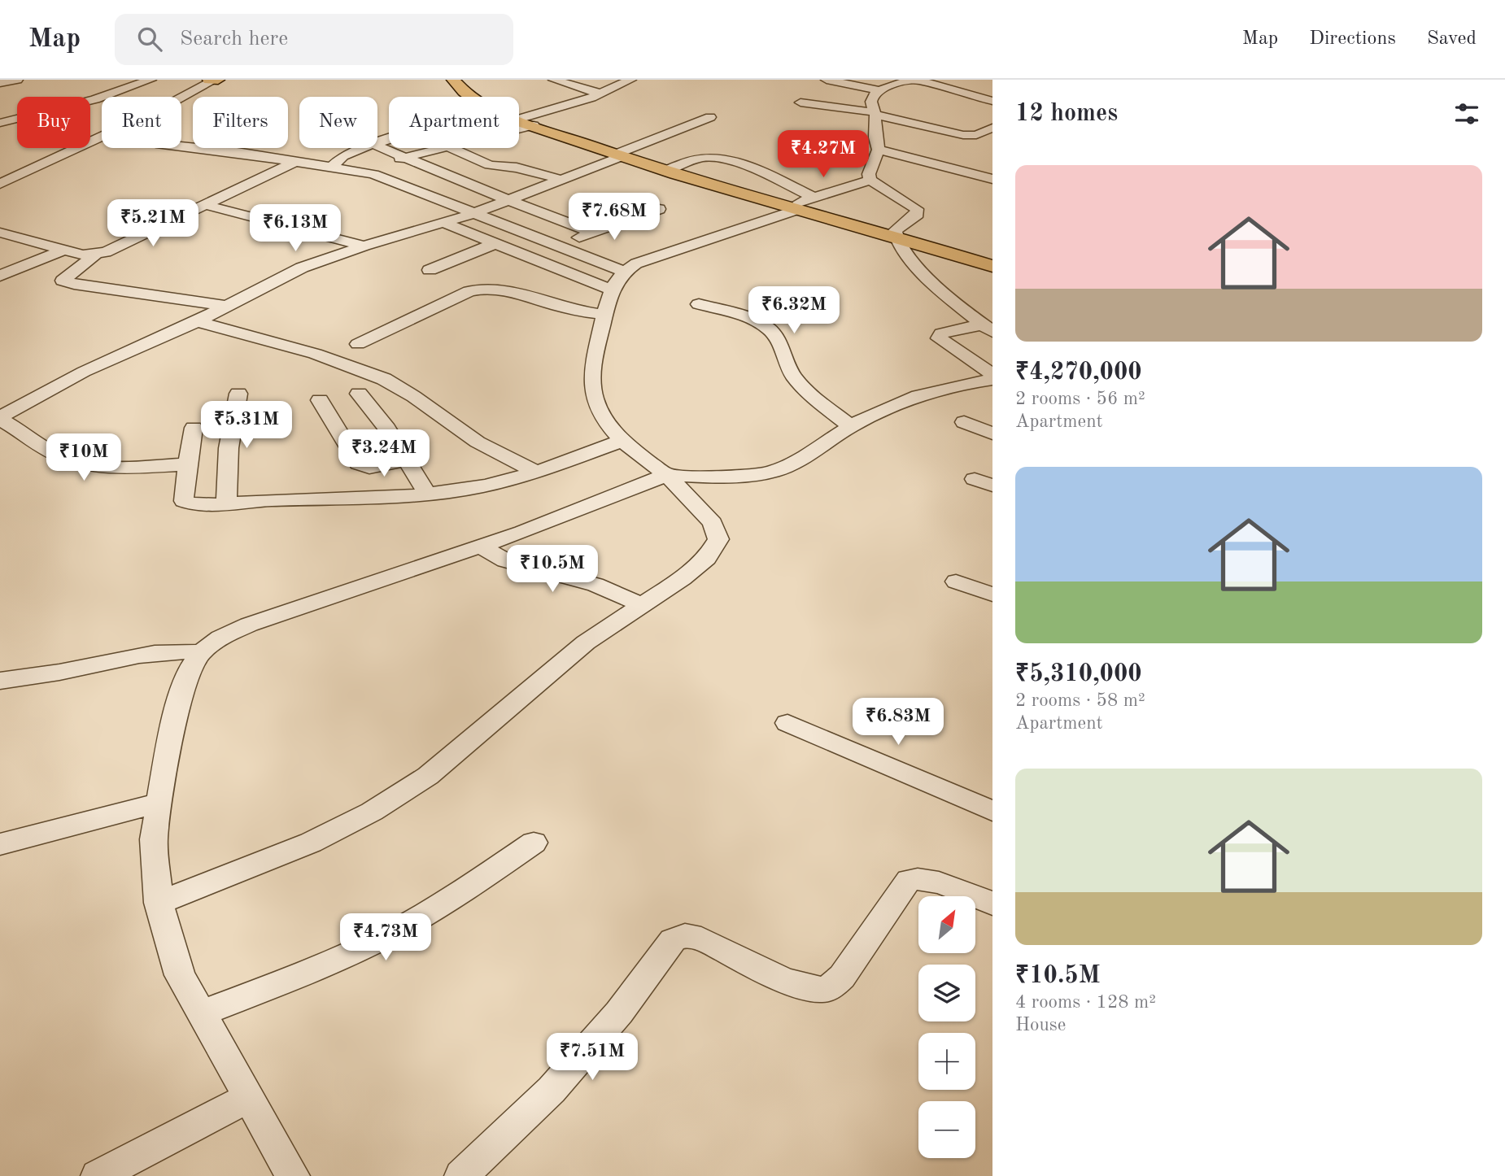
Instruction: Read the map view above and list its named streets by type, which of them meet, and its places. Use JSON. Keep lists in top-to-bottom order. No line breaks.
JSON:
{"north":"top right","page":{"header":"Map","search":"Search here","nav":["Map","Directions","Saved"],"heading":"12 homes","chip":["Buy","Rent","Filters","New","Apartment"],"price":["₹4.27M","₹7.68M","₹5.21M","₹6.13M","₹6.32M","₹5.31M","₹3.24M","₹10M","₹10.5M","₹6.83M","₹4.73M","₹7.51M"],"list":[{"name":"₹4,270,000","note":"2 rooms · 56 m² · Apartment"},{"name":"₹5,310,000","note":"2 rooms · 58 m² · Apartment"},{"name":"₹10.5M","note":"4 rooms · 128 m² · House"}],"map_buttons":["+","−"]}}
